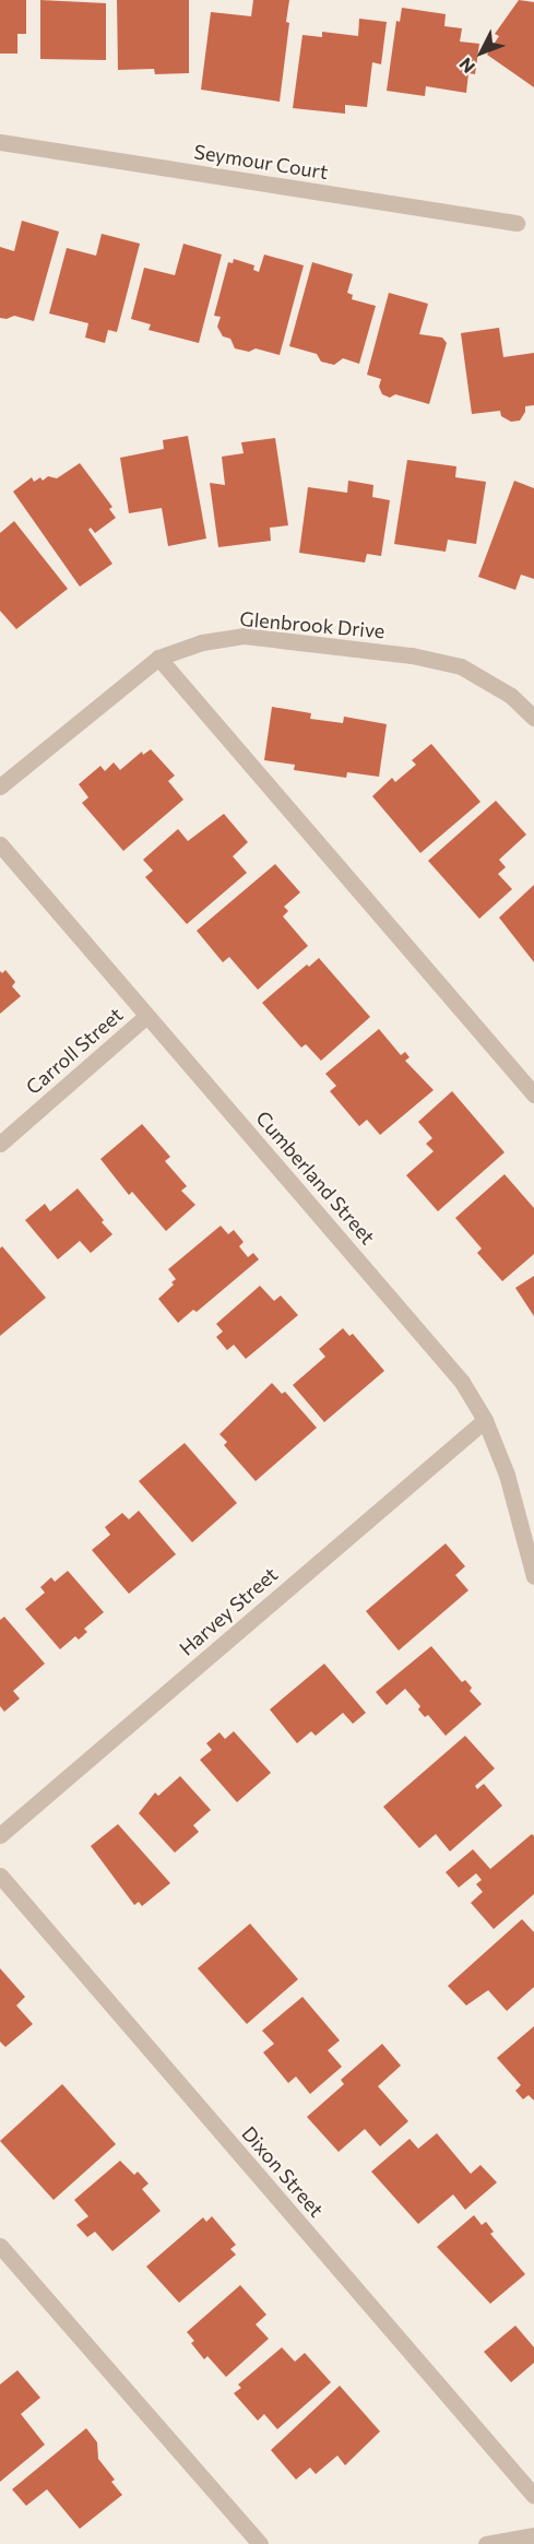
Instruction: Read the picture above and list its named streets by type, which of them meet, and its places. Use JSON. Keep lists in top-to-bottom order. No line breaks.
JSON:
{"streets":{"street":["Seymour Court","Glenbrook Drive","Carroll Street","Cumberland Street","Harvey Street","Dixon Street"]},"crossings":[["Carroll Street","Cumberland Street"],["Cumberland Street","Harvey Street"]],"north":"bottom left"}
